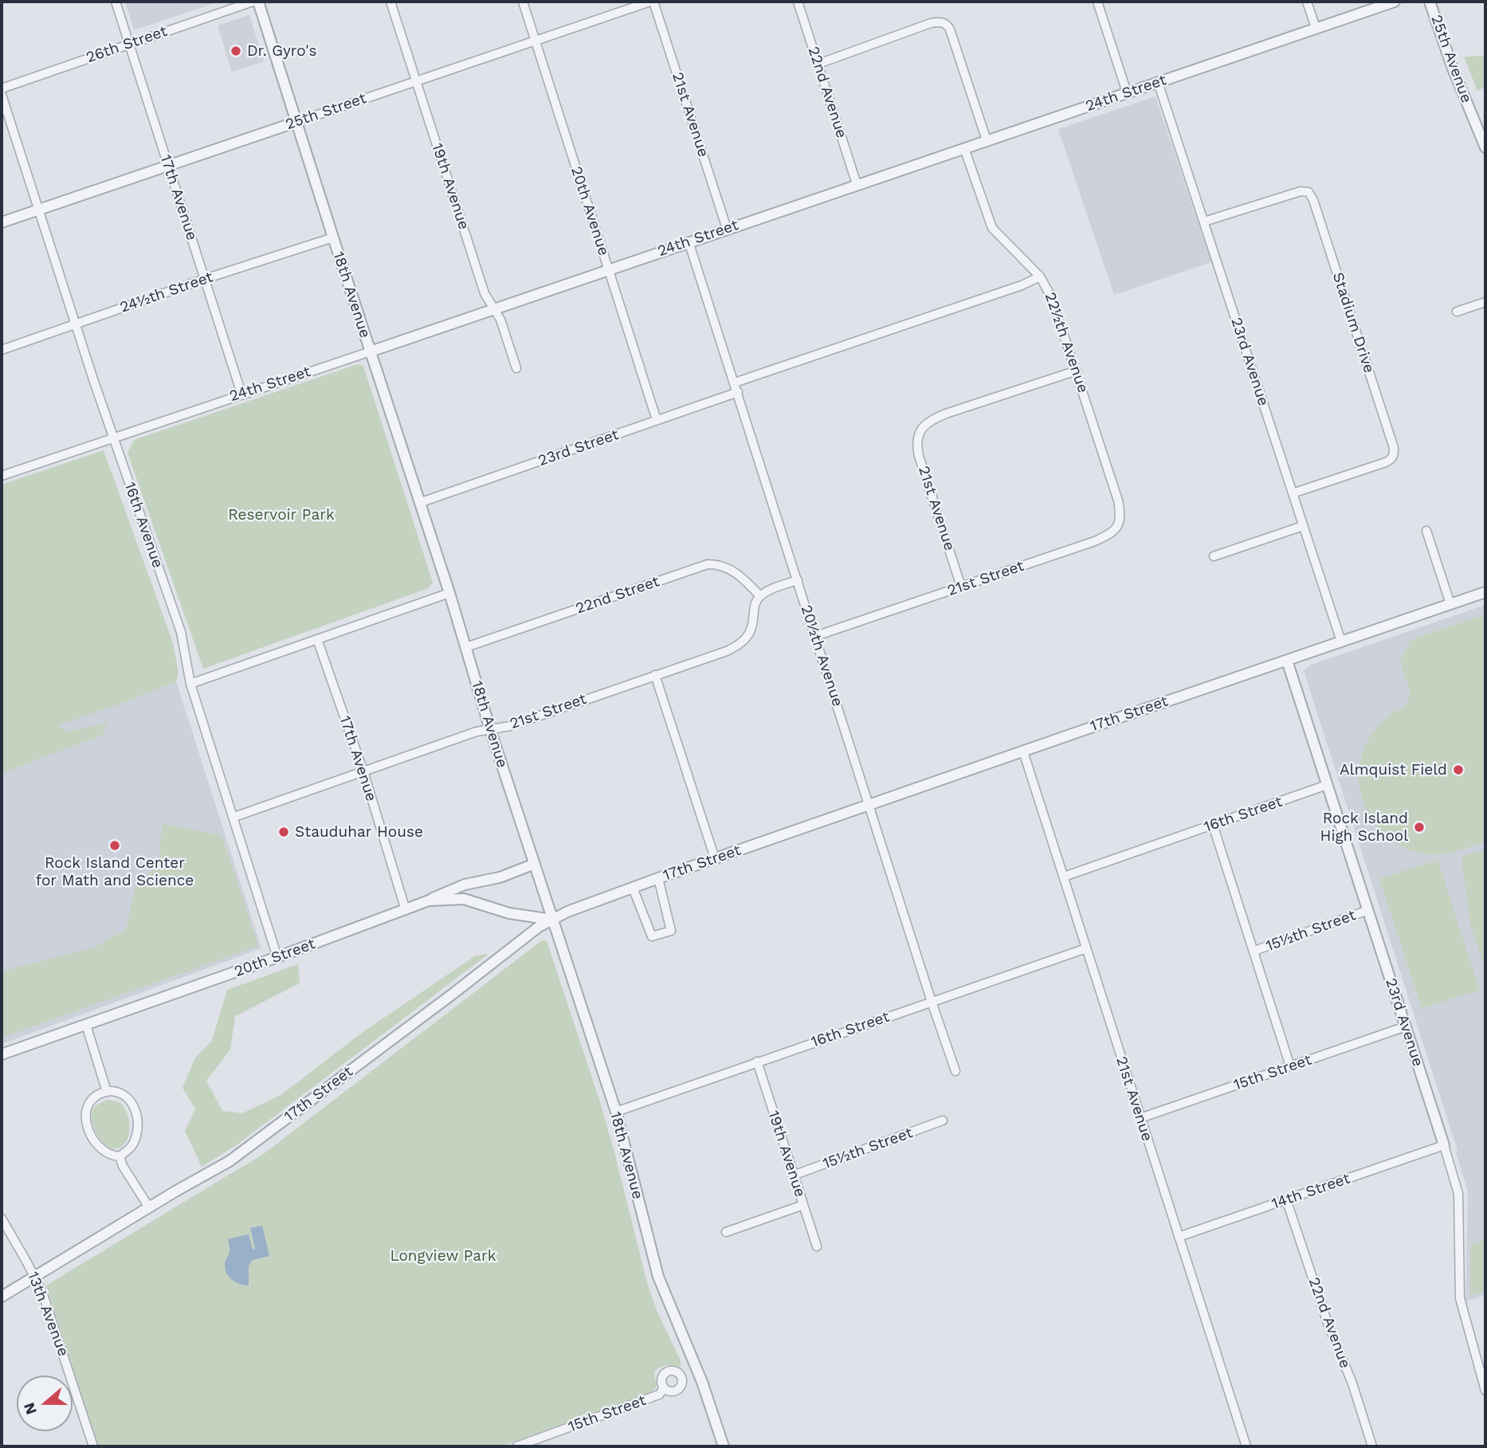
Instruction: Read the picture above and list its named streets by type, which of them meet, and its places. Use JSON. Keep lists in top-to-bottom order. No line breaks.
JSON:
{"streets":{"street":["26th Street","25th Avenue","22nd Avenue","24th Street","25th Street","21st Avenue","19th Avenue","17th Avenue","20th Avenue","24½th Street","18th Avenue","Stadium Drive","22½th Avenue","23rd Avenue","23rd Street","16th Avenue","21st Street","22nd Street","20½th Avenue","17th Street","16th Street","15½th Street","20th Street","15th Street","14th Street","13th Avenue"]},"crossings":[["26th Street","17th Avenue"],["22nd Avenue","24th Street"],["22nd Avenue","14th Street"],["24th Street","21st Avenue"],["24th Street","19th Avenue"],["24th Street","17th Avenue"],["24th Street","20th Avenue"],["24th Street","18th Avenue"],["24th Street","22½th Avenue"],["24th Street","23rd Avenue"],["24th Street","16th Avenue"],["24th Street","20½th Avenue"],["25th Street","21st Avenue"],["25th Street","19th Avenue"],["25th Street","17th Avenue"],["25th Street","20th Avenue"],["25th Street","18th Avenue"],["25th Street","16th Avenue"],["21st Avenue","22½th Avenue"],["21st Avenue","21st Street"],["21st Avenue","17th Street"],["21st Avenue","16th Street"],["21st Avenue","15th Street"],["21st Avenue","14th Street"],["19th Avenue","16th Street"],["19th Avenue","15½th Street"],["17th Avenue","24½th Street"],["17th Avenue","21st Street"],["17th Avenue","20th Street"],["20th Avenue","23rd Street"],["24½th Street","18th Avenue"],["24½th Street","16th Avenue"],["18th Avenue","23rd Street"],["18th Avenue","21st Street"],["18th Avenue","22nd Street"],["18th Avenue","17th Street"],["18th Avenue","16th Street"],["18th Avenue","20th Street"],["Stadium Drive","23rd Avenue"],["22½th Avenue","21st Street"],["23rd Avenue","17th Street"],["23rd Avenue","16th Street"],["23rd Avenue","15½th Street"],["23rd Avenue","15th Street"],["23rd Avenue","14th Street"],["23rd Street","20½th Avenue"],["16th Avenue","21st Street"],["16th Avenue","20th Street"],["21st Street","22nd Street"],["21st Street","20½th Avenue"],["20½th Avenue","17th Street"],["20½th Avenue","16th Street"],["17th Street","20th Street"],["17th Street","13th Avenue"]],"parks":["Reservoir Park","Longview Park"],"places":["Dr. Gyro's","Almquist Field","Rock Island High School","Stauduhar House","Rock Island Center for Math and Science"],"north":"left"}
